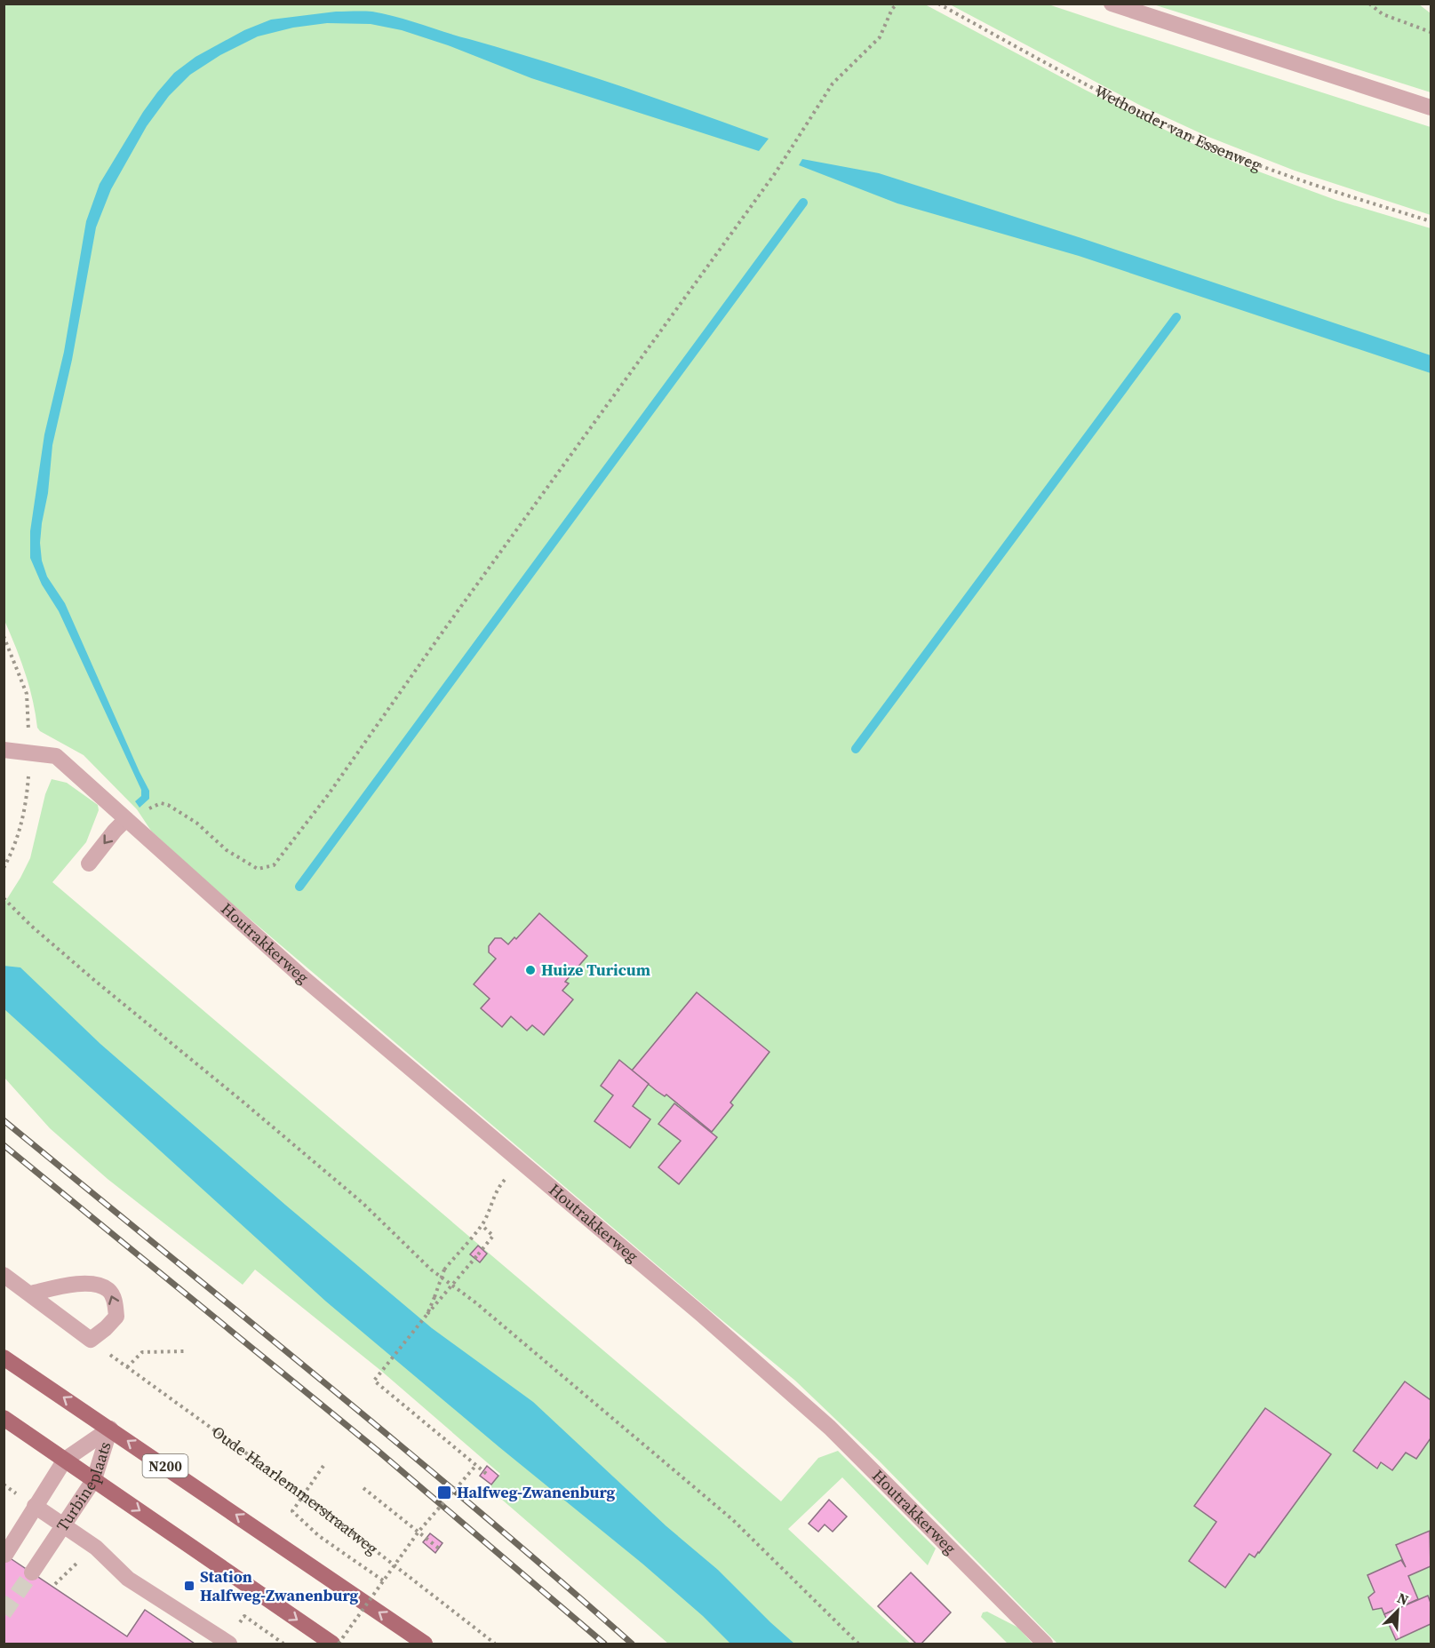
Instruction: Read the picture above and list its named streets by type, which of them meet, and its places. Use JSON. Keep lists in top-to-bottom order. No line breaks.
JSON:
{"streets":{"main road":["N200"],"street":["Houtrakkerweg","Turbineplaats"],"path":["Wethouder van Essenweg","Oude Haarlemmerstraatweg"]},"crossings":[["N200","Turbineplaats"]],"places":{"other":["Huize Turicum"],"transit":["Halfweg-Zwanenburg","Station Halfweg-Zwanenburg"]},"north":"top right"}
